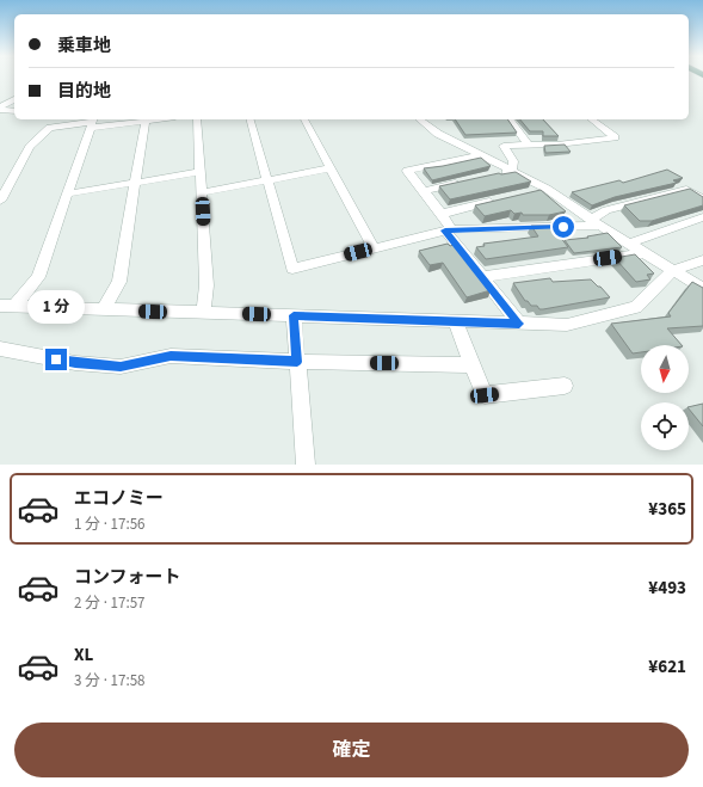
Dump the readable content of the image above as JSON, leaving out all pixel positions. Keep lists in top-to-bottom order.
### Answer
{
  "north": "bottom",
  "page": {
    "banner": ["乗車地", "目的地"],
    "bubble": "1 分",
    "list": [
      {
        "name": "エコノミー",
        "note": "1 分 · 17:56",
        "value": "¥365"
      },
      {
        "name": "コンフォート",
        "note": "2 分 · 17:57",
        "value": "¥493"
      },
      {
        "name": "XL",
        "note": "3 分 · 17:58",
        "value": "¥621"
      }
    ],
    "buttons": "確定"
  }
}
